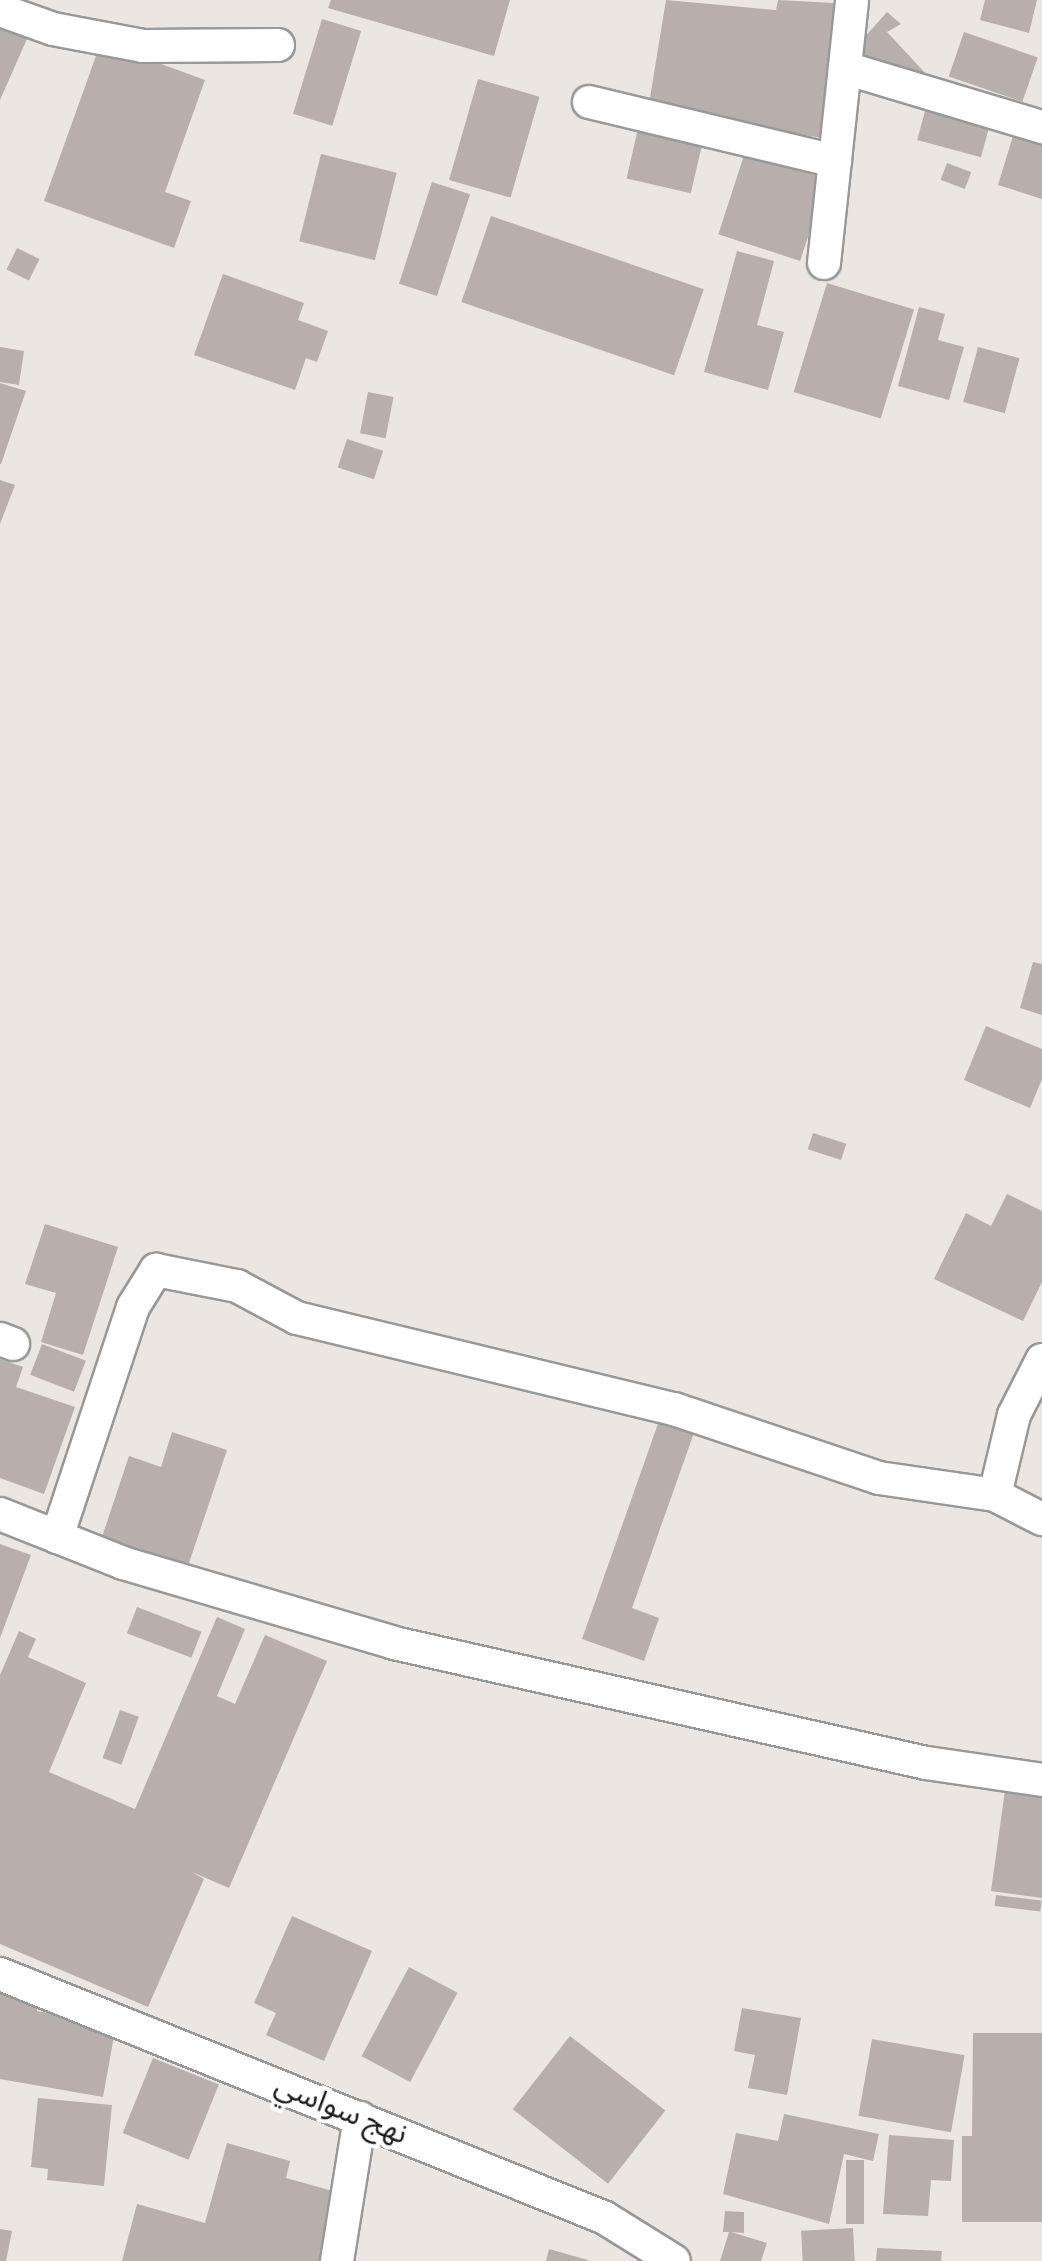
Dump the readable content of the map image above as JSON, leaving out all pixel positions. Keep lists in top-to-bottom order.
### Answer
{
  "streets": {
    "street": ["نهج سواسي"]
  }
}
